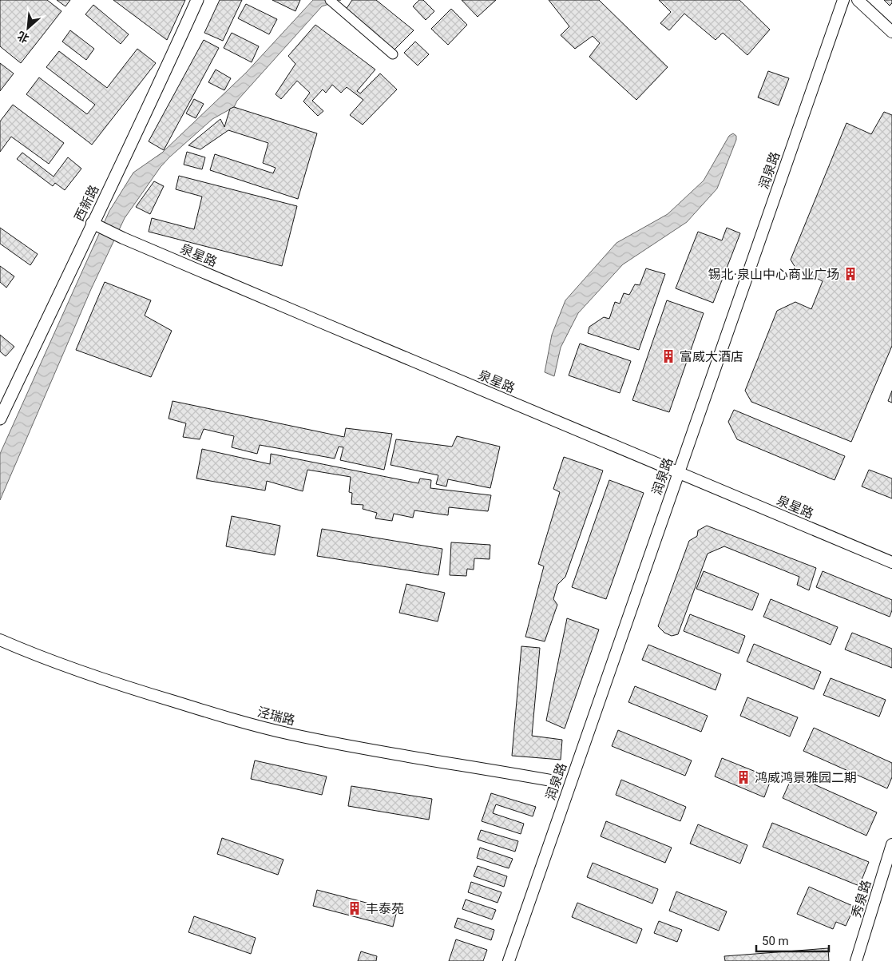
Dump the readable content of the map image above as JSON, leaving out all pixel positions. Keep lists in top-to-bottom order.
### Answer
{
  "streets": {
    "main road": ["西新路"],
    "street": [
      "润泉路",
      "泉星路",
      "泾瑞路",
      "秀泉路"
    ]
  },
  "crossings": [
    ["润泉路", "泉星路"],
    ["西新路", "泉星路"]
  ],
  "places": {
    "building": [
      "锡北·泉山中心商业广场",
      "富威大酒店",
      "鸿威鸿景雅园二期",
      "丰泰苑"
    ]
  },
  "scale_bar": "50 m",
  "north": "bottom left"
}
